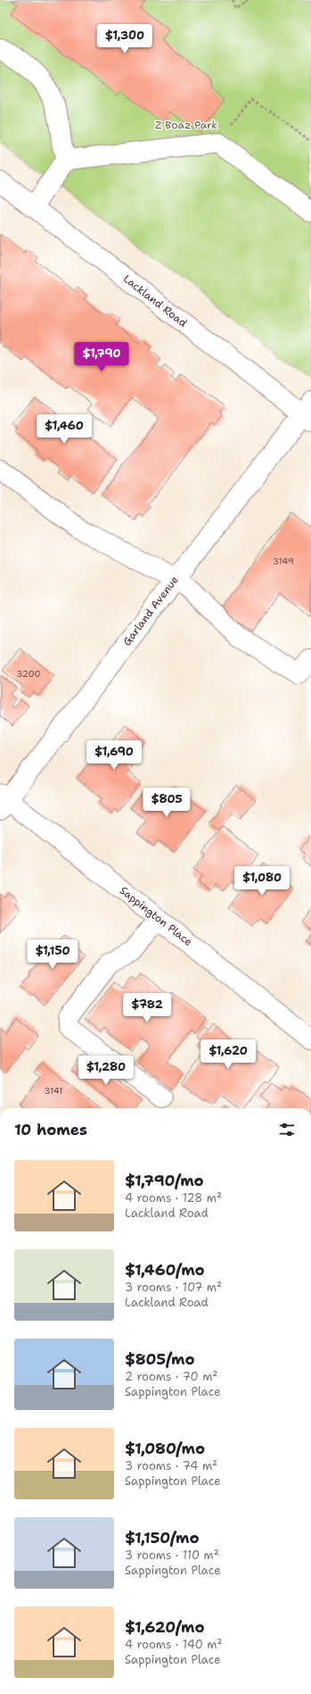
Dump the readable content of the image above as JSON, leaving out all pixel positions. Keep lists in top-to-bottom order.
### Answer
{
  "streets": {
    "street": ["Lackland Road", "Garland Avenue", "Sappington Place"]
  },
  "crossings": [
    ["Lackland Road", "Garland Avenue"],
    ["Garland Avenue", "Sappington Place"]
  ],
  "parks": ["Z Boaz Park"],
  "house_numbers": ["3149", "3200", "3141"],
  "page": {
    "price": [
      "$1,300",
      "$1,790",
      "$1,460",
      "$1,690",
      "$805",
      "$1,080",
      "$1,150",
      "$782",
      "$1,620",
      "$1,280"
    ],
    "heading": "10 homes",
    "list": [
      {
        "name": "$1,790/mo",
        "note": "4 rooms · 128 m² · Lackland Road"
      },
      {
        "name": "$1,460/mo",
        "note": "3 rooms · 107 m² · Lackland Road"
      },
      {
        "name": "$805/mo",
        "note": "2 rooms · 70 m² · Sappington Place"
      },
      {
        "name": "$1,080/mo",
        "note": "3 rooms · 74 m² · Sappington Place"
      },
      {
        "name": "$1,150/mo",
        "note": "3 rooms · 110 m² · Sappington Place"
      },
      {
        "name": "$1,620/mo",
        "note": "4 rooms · 140 m² · Sappington Place"
      }
    ]
  }
}
